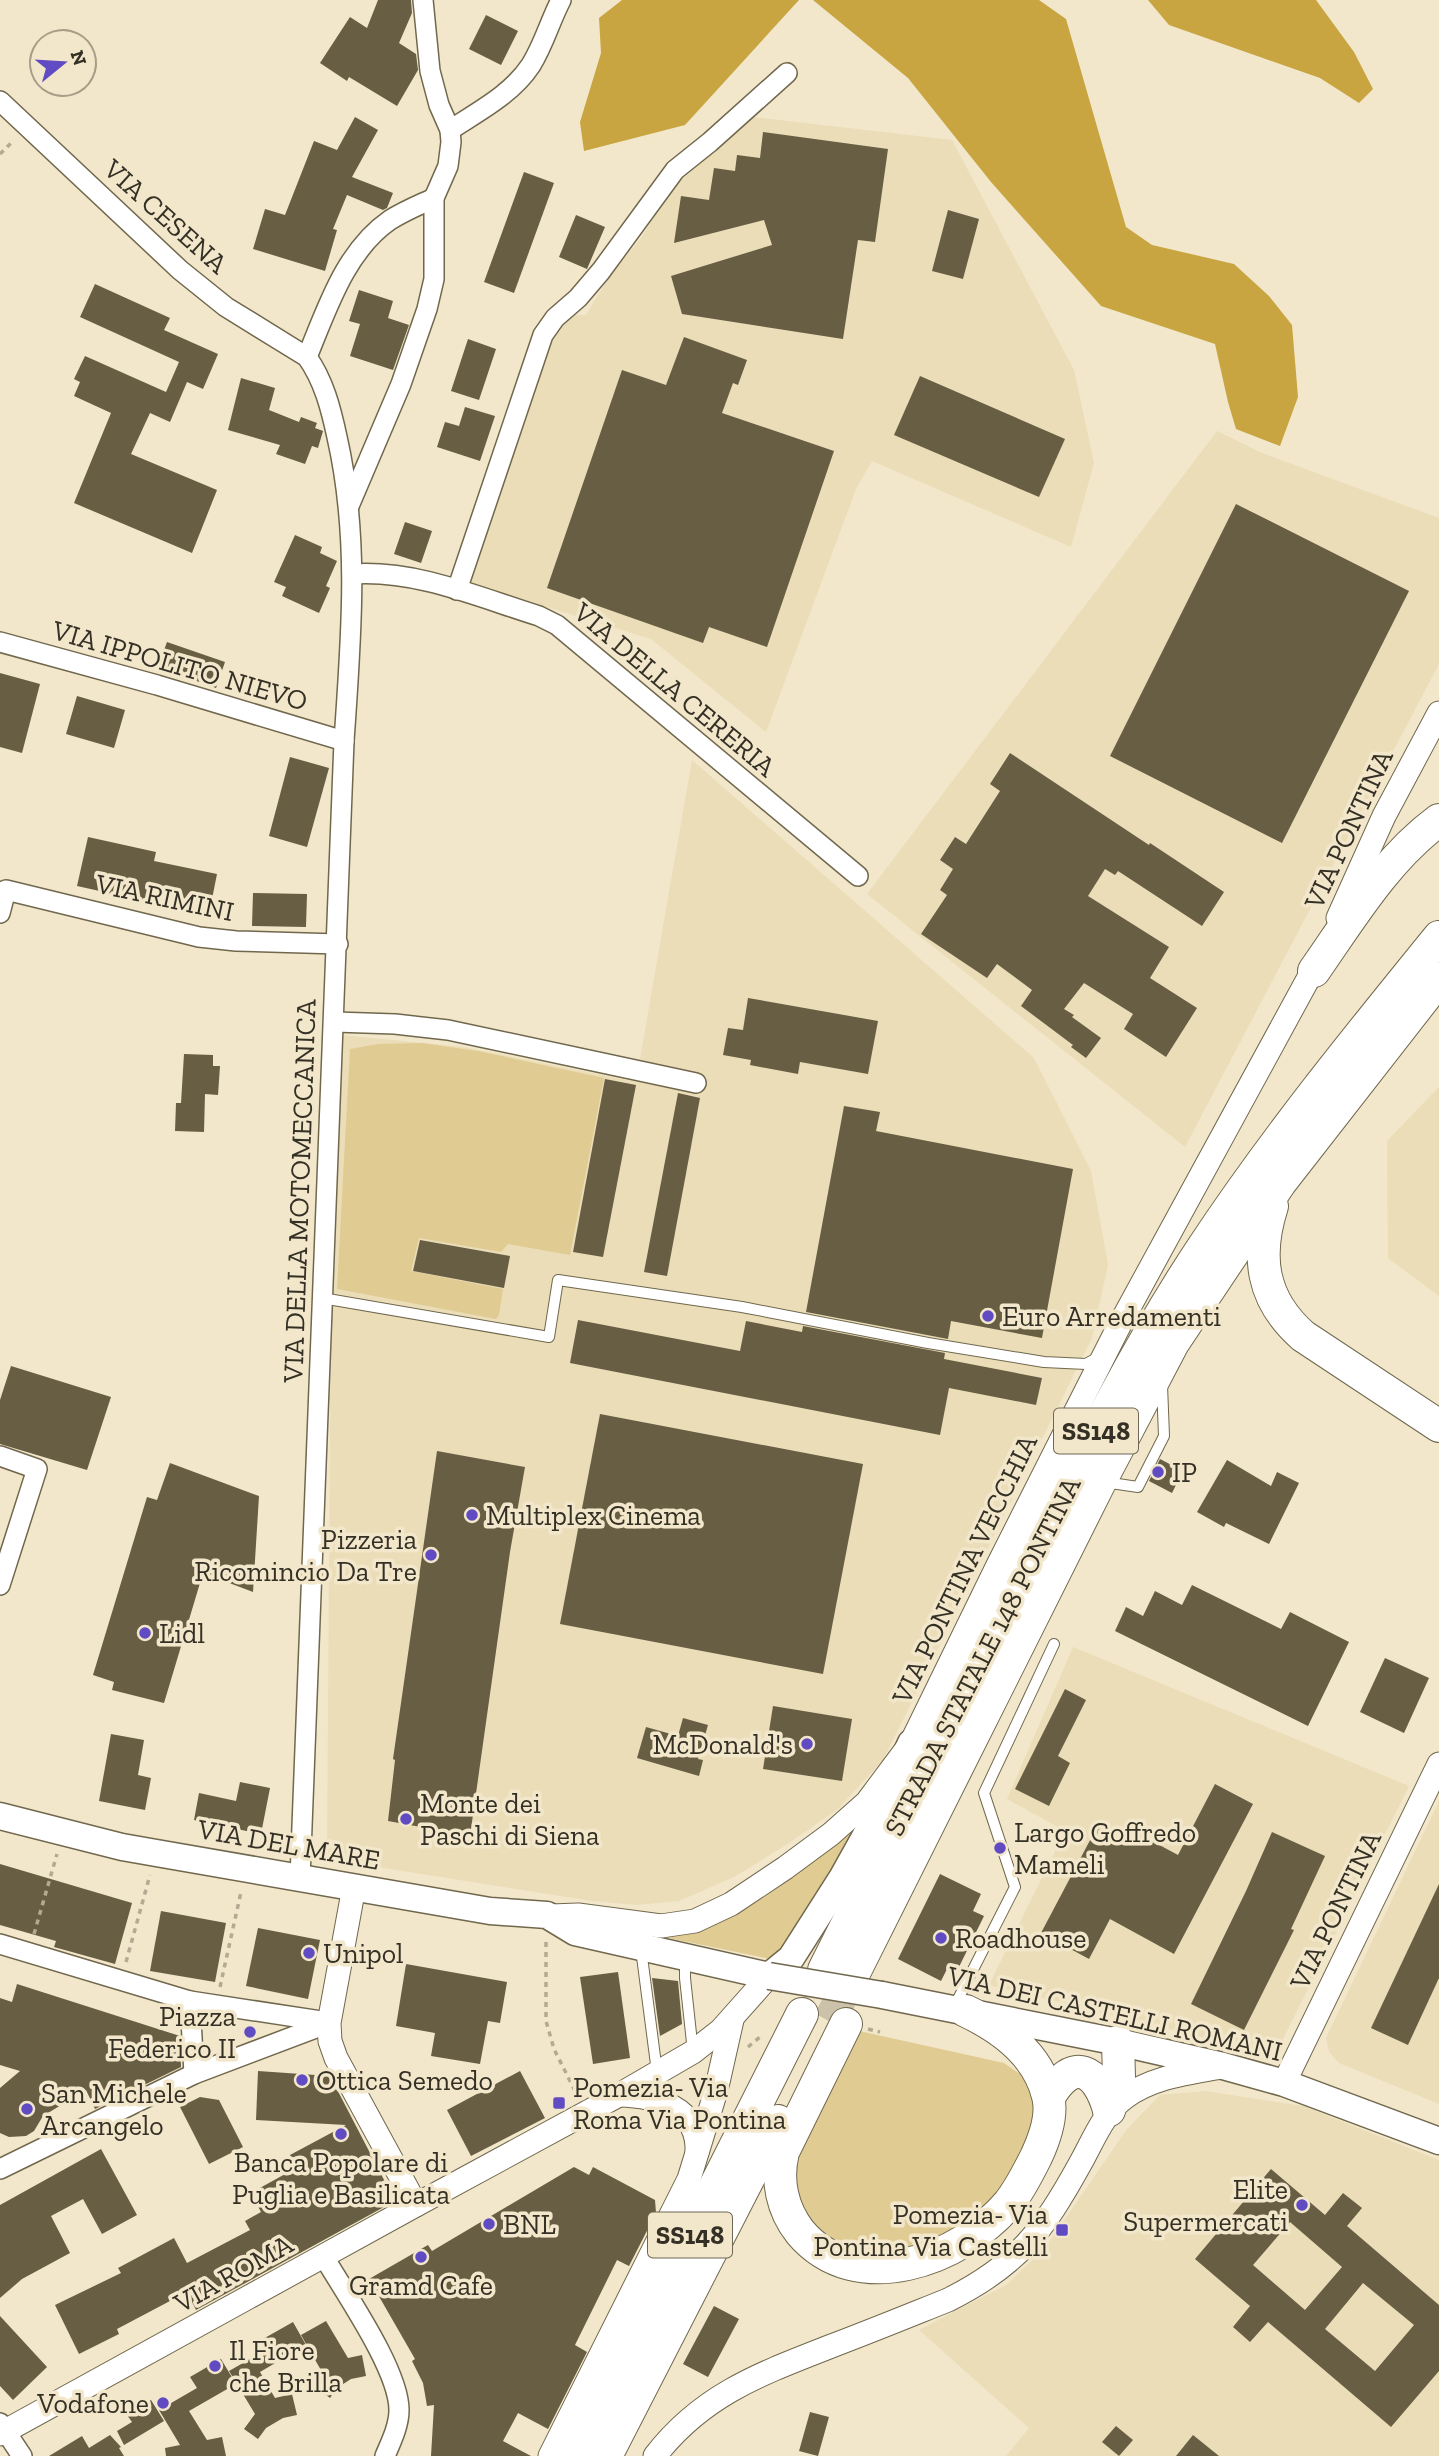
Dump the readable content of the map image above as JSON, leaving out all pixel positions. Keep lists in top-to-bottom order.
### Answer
{
  "streets": {
    "highway": ["SS148", "STRADA STATALE 148 PONTINA"],
    "main road": ["VIA DEL MARE", "VIA DEI CASTELLI ROMANI"],
    "street": [
      "VIA CESENA",
      "VIA IPPOLITO NIEVO",
      "VIA DELLA CERERIA",
      "VIA PONTINA",
      "VIA RIMINI",
      "VIA DELLA MOTOMECCANICA",
      "VIA PONTINA VECCHIA",
      "VIA ROMA"
    ]
  },
  "crossings": [
    ["VIA CESENA", "VIA DELLA MOTOMECCANICA"],
    ["VIA IPPOLITO NIEVO", "VIA DELLA MOTOMECCANICA"],
    ["VIA DELLA CERERIA", "VIA DELLA MOTOMECCANICA"],
    ["VIA PONTINA", "VIA PONTINA VECCHIA"],
    ["VIA PONTINA", "VIA DEI CASTELLI ROMANI"],
    ["VIA RIMINI", "VIA DELLA MOTOMECCANICA"],
    ["VIA DELLA MOTOMECCANICA", "VIA DEL MARE"],
    ["VIA PONTINA VECCHIA", "VIA DEL MARE"],
    ["STRADA STATALE 148 PONTINA", "VIA DEI CASTELLI ROMANI"],
    ["VIA DEL MARE", "VIA DEI CASTELLI ROMANI"],
    ["VIA DEL MARE", "VIA ROMA"],
    ["VIA DEI CASTELLI ROMANI", "VIA ROMA"]
  ],
  "places": {
    "other": [
      "Euro Arredamenti",
      "IP",
      "Multiplex Cinema",
      "Pizzeria Ricomincio Da Tre",
      "Lidl",
      "McDonald's",
      "Monte dei Paschi di Siena",
      "Largo Goffredo Mameli",
      "Roadhouse",
      "Unipol",
      "Piazza Federico II",
      "Ottica Semedo",
      "San Michele Arcangelo",
      "Banca Popolare di Puglia e Basilicata",
      "Elite Supermercati",
      "BNL",
      "Gramd Cafe",
      "Il Fiore che Brilla",
      "Vodafone"
    ],
    "transit": ["Pomezia- Via Roma Via Pontina", "Pomezia- Via Pontina Via Castelli"]
  },
  "north": "right"
}
